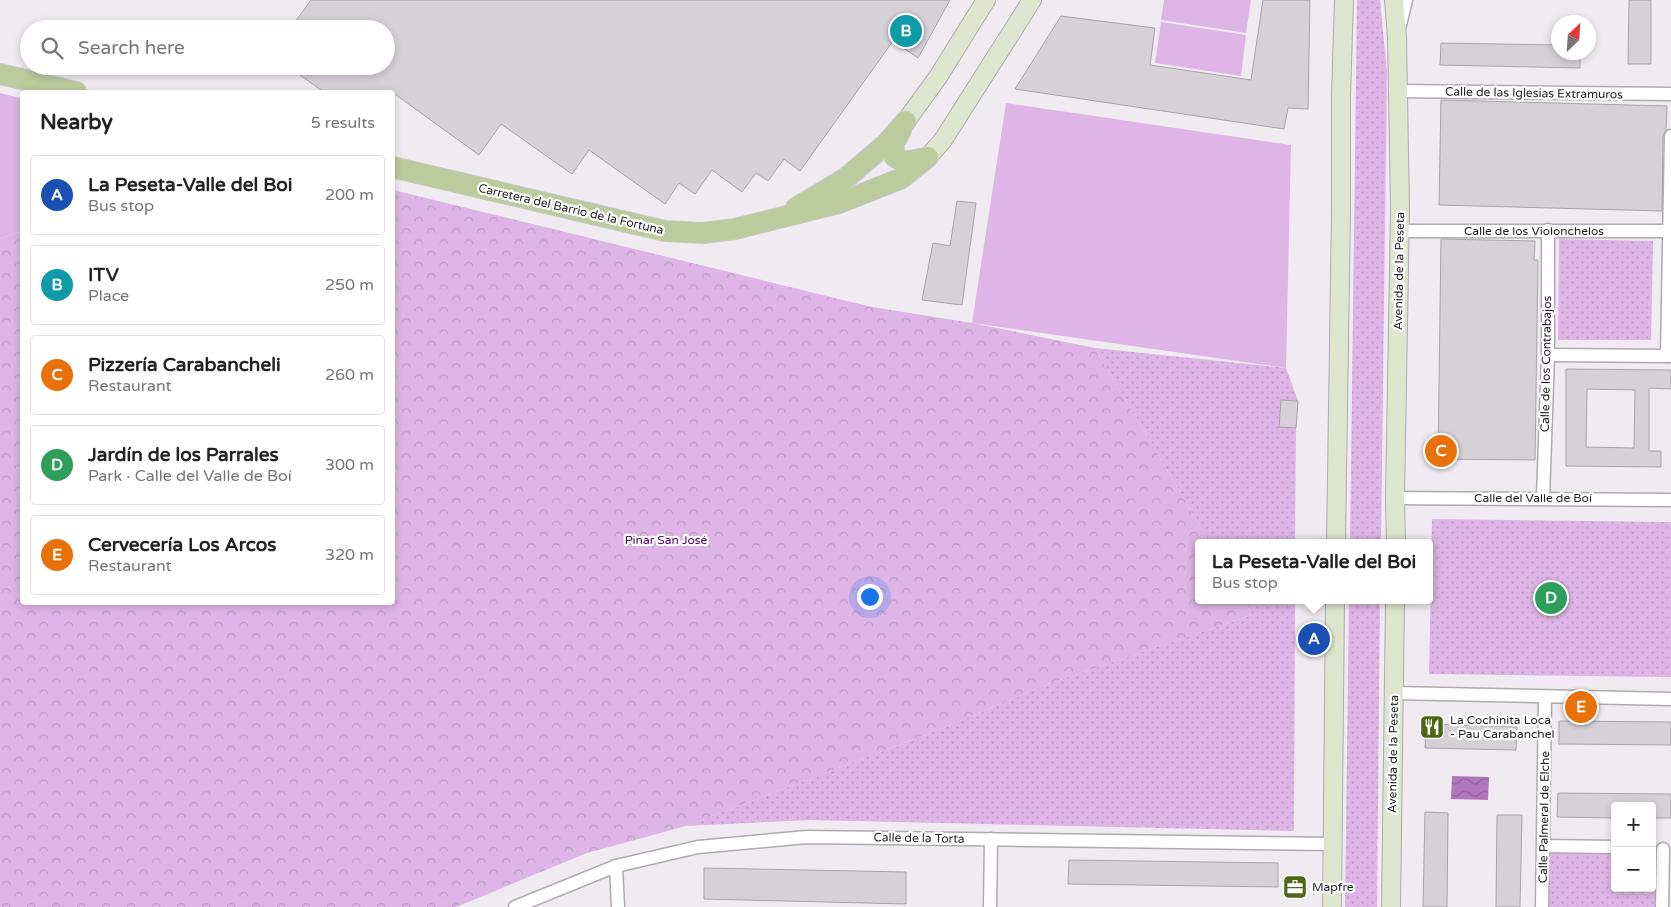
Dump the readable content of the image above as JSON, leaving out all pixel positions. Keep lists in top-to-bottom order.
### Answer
{
  "streets": {
    "main road": ["Carretera del Barrio de la Fortuna"],
    "street": [
      "Calle de las Iglesias Extramuros",
      "Calle de los Violonchelos",
      "Avenida de la Peseta",
      "Calle de los Contrabajos",
      "Calle del Valle de Boí",
      "Calle Palmeral de Elche",
      "Calle de la Torta"
    ]
  },
  "crossings": [
    ["Calle de las Iglesias Extramuros", "Avenida de la Peseta"],
    ["Calle de los Violonchelos", "Avenida de la Peseta"],
    ["Calle de los Violonchelos", "Calle de los Contrabajos"],
    ["Avenida de la Peseta", "Calle del Valle de Boí"],
    ["Calle de los Contrabajos", "Calle del Valle de Boí"]
  ],
  "parks": ["Pinar San José"],
  "places": {
    "restaurant": ["La Cochinita Loca - Pau Carabanchel"],
    "office": ["Mapfre"]
  },
  "north": "top right",
  "page": {
    "pins": [
      "B",
      "C",
      "D",
      "A",
      "E"
    ],
    "search": "Search here",
    "heading": ["Nearby", "5 results"],
    "list": [
      {
        "mark": "A",
        "name": "La Peseta-Valle del Boi",
        "note": "Bus stop",
        "value": "200 m"
      },
      {
        "mark": "B",
        "name": "ITV",
        "note": "Place",
        "value": "250 m"
      },
      {
        "mark": "C",
        "name": "Pizzería Carabancheli",
        "note": "Restaurant",
        "value": "260 m"
      },
      {
        "mark": "D",
        "name": "Jardín de los Parrales",
        "note": "Park · Calle del Valle de Boí",
        "value": "300 m"
      },
      {
        "mark": "E",
        "name": "Cervecería Los Arcos",
        "note": "Restaurant",
        "value": "320 m"
      }
    ],
    "popup": ["La Peseta-Valle del Boi", "Bus stop"],
    "map_buttons": ["+", "−"]
  }
}
